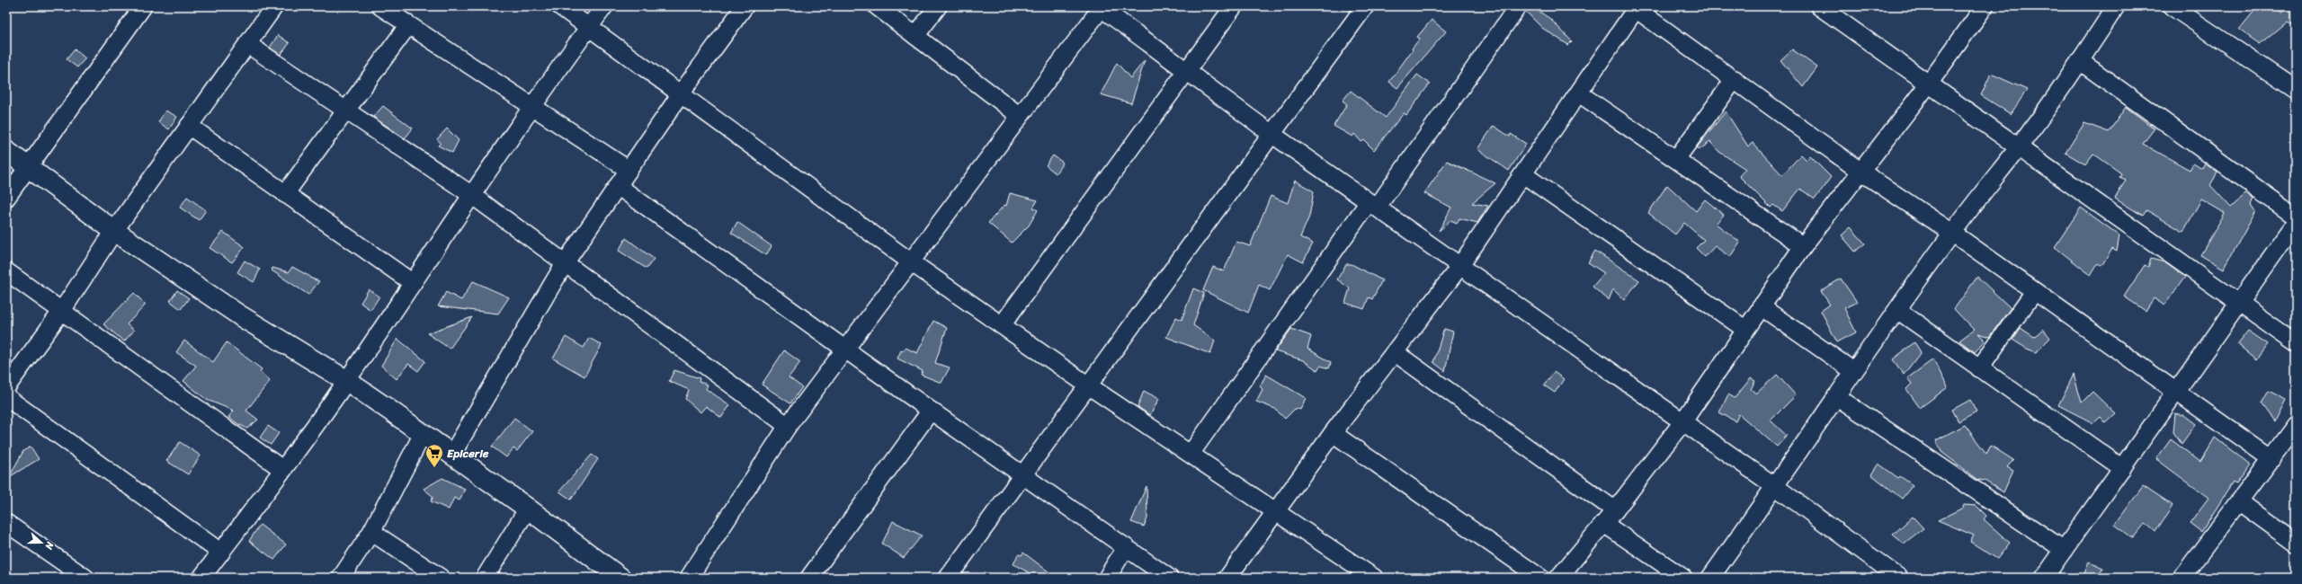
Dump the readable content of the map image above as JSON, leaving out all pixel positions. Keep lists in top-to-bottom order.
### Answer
{
  "places": {
    "supermarket": ["Epicerie"]
  },
  "north": "right"
}
